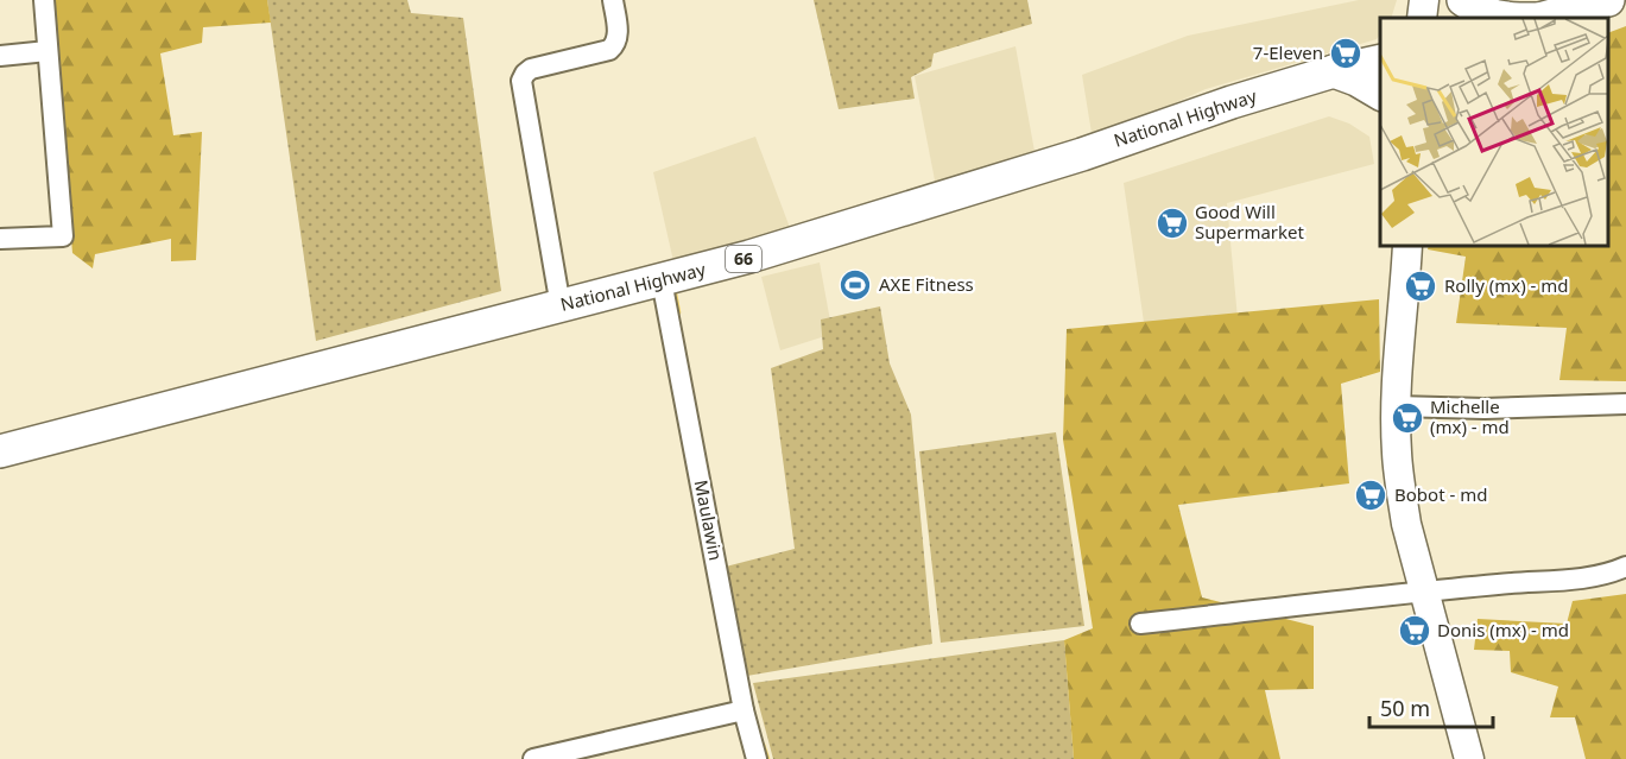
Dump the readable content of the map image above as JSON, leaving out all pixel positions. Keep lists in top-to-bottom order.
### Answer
{
  "streets": {
    "main road": ["National Highway", "66"],
    "street": ["Maulawin"]
  },
  "crossings": [
    ["National Highway", "Maulawin"]
  ],
  "places": {
    "supermarket": [
      "7-Eleven",
      "Good Will Supermarket",
      "Rolly (mx) - md",
      "Michelle (mx) - md",
      "Bobot - md",
      "Donis (mx) - md"
    ],
    "sports": ["AXE Fitness"]
  },
  "scale_bar": "50 m"
}
